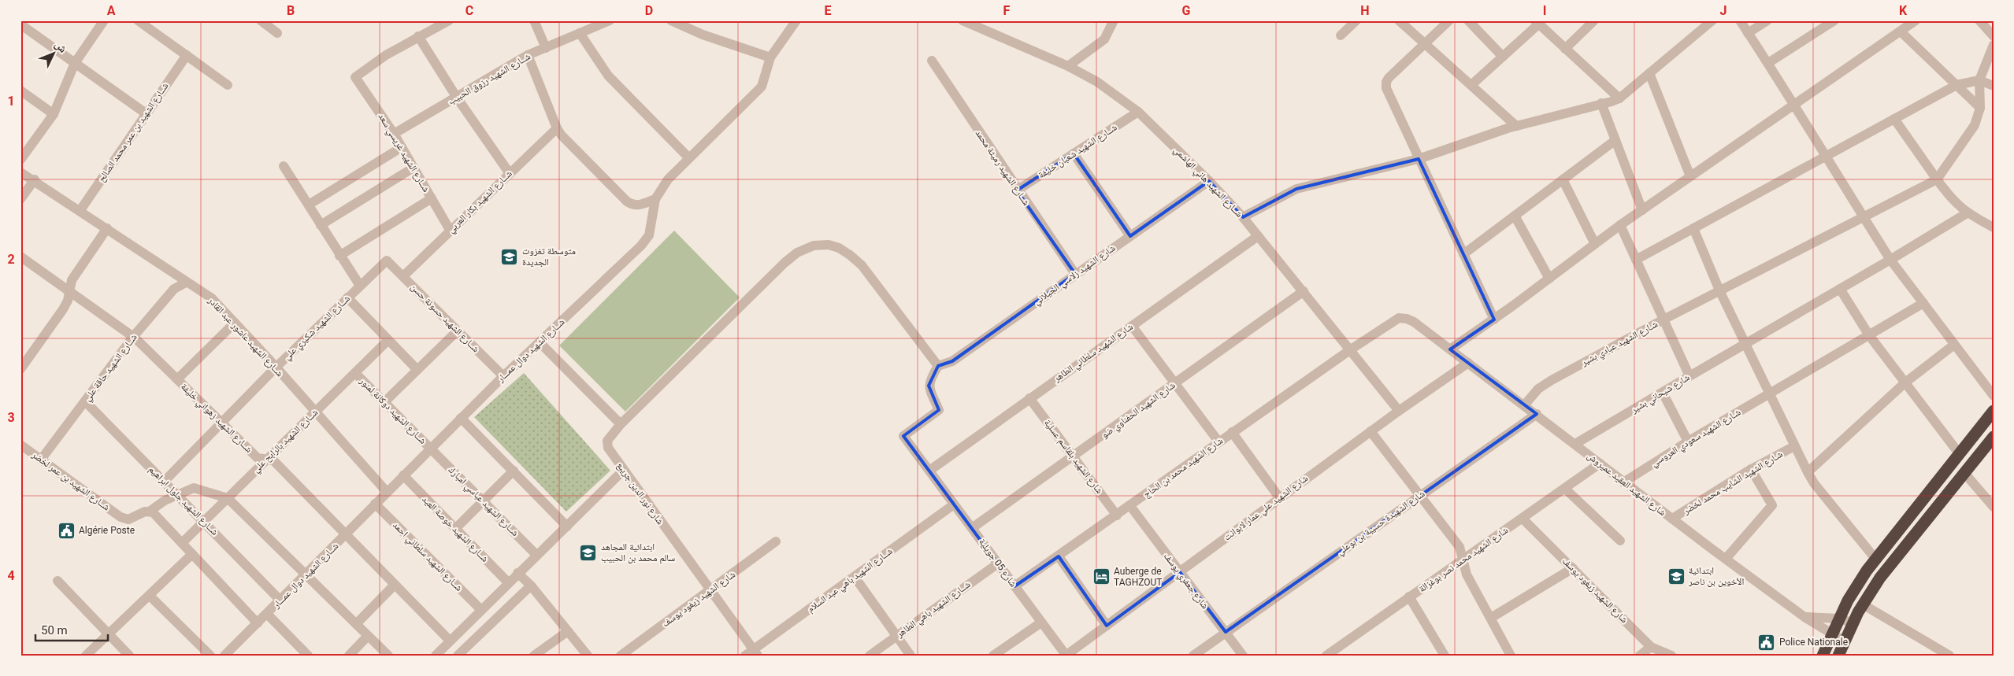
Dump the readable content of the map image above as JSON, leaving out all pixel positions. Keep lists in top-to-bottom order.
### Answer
{
  "streets": {
    "street": [
      "شــارع الشهيد رزوق الحبيب",
      "شــارع الشهيد بن عمر محمد الصالح",
      "شــارع الشهيد شعبان خليفة",
      "شــارع الشهيد غريسي سعد",
      "شــارع الشهيد رميثة محمد",
      "شــارع الشهيد هاني الهاشمي",
      "شــارع الشهيد بكار العربي",
      "شارع الشهيد زلاسي الجيلاني",
      "شــارع الشهيد حسونة حسن",
      "شــارع الشهيد شكيري علي",
      "شــارع الشهيد عاشور عبد القادر",
      "شـارع الشهيد عبادي بشير",
      "شــارع الشهيد دوال عمـــار",
      "شارع الشهيد سلطاني الطاهر",
      "شــارع الشهيد حاقة علي",
      "شارع شيحاني بشير",
      "شارع الشهيد الحفناوي ضو",
      "شــارع الشهيد دوكانة لمنور",
      "شــارع الشهيد زهواني خليفة",
      "شـارع الشهيد سعودي العروسي",
      "شــارع الشهيد بالرابح علي",
      "شارع الشهيد بلقاسم عسلية",
      "شارع الشهيد محمد بن الحاج",
      "شــارع الشهيد بن عمر لخضر",
      "شـارع الشهيد الشايب محمد لخضر",
      "شارع الشهيد العقيد عميروش",
      "شارع نور الدين جريبع",
      "شــارع الشهيد جلول ابراهيم",
      "شــارع الشهيد عباسي امبارك",
      "شارع الشهيد علي عمار لابوانت",
      "شارع الشهيدة حسيبة بن بوعلي",
      "شــارع الشهيد خوصة العيد",
      "شــارع الشهيد سلطاني احمد",
      "شارع الشهيد محمد نصر بوغزالة",
      "شارع 05 جويلية",
      "شــارع الشهيد باهي عبد السلام",
      "شارع جعفري يوسف",
      "شارع الشهيد زيغود يوسف",
      "شــارع الشهيد باهي الطاهر"
    ]
  },
  "crossings": [
    ["شــارع الشهيد رزوق الحبيب", "شــارع الشهيد غريسي سعد"],
    ["شــارع الشهيد بن عمر محمد الصالح", "شــارع الشهيد عاشور عبد القادر"],
    ["شــارع الشهيد شعبان خليفة", "شــارع الشهيد رميثة محمد"],
    ["شــارع الشهيد شعبان خليفة", "شــارع الشهيد هاني الهاشمي"],
    ["شــارع الشهيد غريسي سعد", "شــارع الشهيد بكار العربي"],
    ["شــارع الشهيد رميثة محمد", "شارع الشهيد زلاسي الجيلاني"],
    ["شــارع الشهيد هاني الهاشمي", "شارع الشهيد زلاسي الجيلاني"],
    ["شــارع الشهيد هاني الهاشمي", "شارع الشهيد سلطاني الطاهر"],
    ["شــارع الشهيد هاني الهاشمي", "شارع الشهيد الحفناوي ضو"],
    ["شــارع الشهيد هاني الهاشمي", "شارع الشهيد محمد بن الحاج"],
    ["شــارع الشهيد هاني الهاشمي", "شارع الشهيد علي عمار لابوانت"],
    ["شــارع الشهيد بكار العربي", "شــارع الشهيد حسونة حسن"],
    ["شارع الشهيد زلاسي الجيلاني", "شارع 05 جويلية"],
    ["شــارع الشهيد حسونة حسن", "شــارع الشهيد شكيري علي"],
    ["شــارع الشهيد حسونة حسن", "شــارع الشهيد دوال عمـــار"],
    ["شــارع الشهيد شكيري علي", "شــارع الشهيد عاشور عبد القادر"],
    ["شــارع الشهيد شكيري علي", "شــارع الشهيد زهواني خليفة"],
    ["شــارع الشهيد شكيري علي", "شــارع الشهيد جلول ابراهيم"],
    ["شــارع الشهيد عاشور عبد القادر", "شــارع الشهيد دوال عمـــار"],
    ["شــارع الشهيد عاشور عبد القادر", "شــارع الشهيد حاقة علي"],
    ["شــارع الشهيد عاشور عبد القادر", "شــارع الشهيد بالرابح علي"],
    ["شـارع الشهيد عبادي بشير", "شارع الشهيد العقيد عميروش"],
    ["شــارع الشهيد دوال عمـــار", "شــارع الشهيد دوكانة لمنور"],
    ["شــارع الشهيد دوال عمـــار", "شــارع الشهيد زهواني خليفة"],
    ["شــارع الشهيد دوال عمـــار", "شــارع الشهيد جلول ابراهيم"],
    ["شــارع الشهيد دوال عمـــار", "شــارع الشهيد عباسي امبارك"],
    ["شــارع الشهيد دوال عمـــار", "شــارع الشهيد خوصة العيد"],
    ["شــارع الشهيد دوال عمـــار", "شــارع الشهيد سلطاني احمد"],
    ["شارع الشهيد سلطاني الطاهر", "شارع الشهيد بلقاسم عسلية"],
    ["شارع الشهيد سلطاني الطاهر", "شارع 05 جويلية"],
    ["شــارع الشهيد حاقة علي", "شــارع الشهيد زهواني خليفة"],
    ["شــارع الشهيد حاقة علي", "شــارع الشهيد بن عمر لخضر"],
    ["شــارع الشهيد حاقة علي", "شــارع الشهيد جلول ابراهيم"],
    ["شارع شيحاني بشير", "شارع الشهيد العقيد عميروش"],
    ["شارع الشهيد الحفناوي ضو", "شارع الشهيد بلقاسم عسلية"],
    ["شارع الشهيد الحفناوي ضو", "شارع 05 جويلية"],
    ["شــارع الشهيد دوكانة لمنور", "شــارع الشهيد بالرابح علي"],
    ["شــارع الشهيد دوكانة لمنور", "شــارع الشهيد عباسي امبارك"],
    ["شــارع الشهيد زهواني خليفة", "شــارع الشهيد بالرابح علي"],
    ["شـارع الشهيد سعودي العروسي", "شارع الشهيد العقيد عميروش"],
    ["شــارع الشهيد بالرابح علي", "شــارع الشهيد جلول ابراهيم"],
    ["شارع الشهيد بلقاسم عسلية", "شارع الشهيد محمد بن الحاج"],
    ["شارع الشهيد محمد بن الحاج", "شارع الشهيد العقيد عميروش"],
    ["شارع الشهيد محمد بن الحاج", "شارع 05 جويلية"],
    ["شارع الشهيد محمد بن الحاج", "شارع جعفري يوسف"],
    ["شـارع الشهيد الشايب محمد لخضر", "شارع الشهيد العقيد عميروش"],
    ["شارع الشهيد العقيد عميروش", "شارع الشهيد علي عمار لابوانت"],
    ["شارع الشهيد العقيد عميروش", "شارع الشهيدة حسيبة بن بوعلي"],
    ["شارع الشهيد العقيد عميروش", "شارع الشهيد محمد نصر بوغزالة"],
    ["شارع نور الدين جريبع", "شــارع الشهيد باهي عبد السلام"],
    ["شارع نور الدين جريبع", "شارع الشهيد زيغود يوسف"],
    ["شارع الشهيد علي عمار لابوانت", "شارع 05 جويلية"],
    ["شارع الشهيد علي عمار لابوانت", "شارع جعفري يوسف"],
    ["شارع الشهيدة حسيبة بن بوعلي", "شارع جعفري يوسف"],
    ["شارع الشهيد محمد نصر بوغزالة", "شارع الشهيد زيغود يوسف"],
    ["شارع 05 جويلية", "شــارع الشهيد باهي عبد السلام"],
    ["شارع 05 جويلية", "شــارع الشهيد باهي الطاهر"]
  ],
  "places": {
    "school or university": ["متوسطة تغزوت الجديدة", "ابتدائية المجاهد سالم محمد بن الحبيب", "ابتدائية الأخوين بن ناصر"],
    "public building": ["Algérie Poste", "Police Nationale"],
    "hotel": ["Auberge de TAGHZOUT"]
  },
  "scale_bar": "50 m",
  "north": "top right",
  "grid": {
    "columns": [
      "A",
      "B",
      "C",
      "D",
      "E",
      "F",
      "G",
      "H",
      "I",
      "J",
      "K"
    ],
    "rows": [
      "1",
      "2",
      "3",
      "4"
    ]
  }
}
